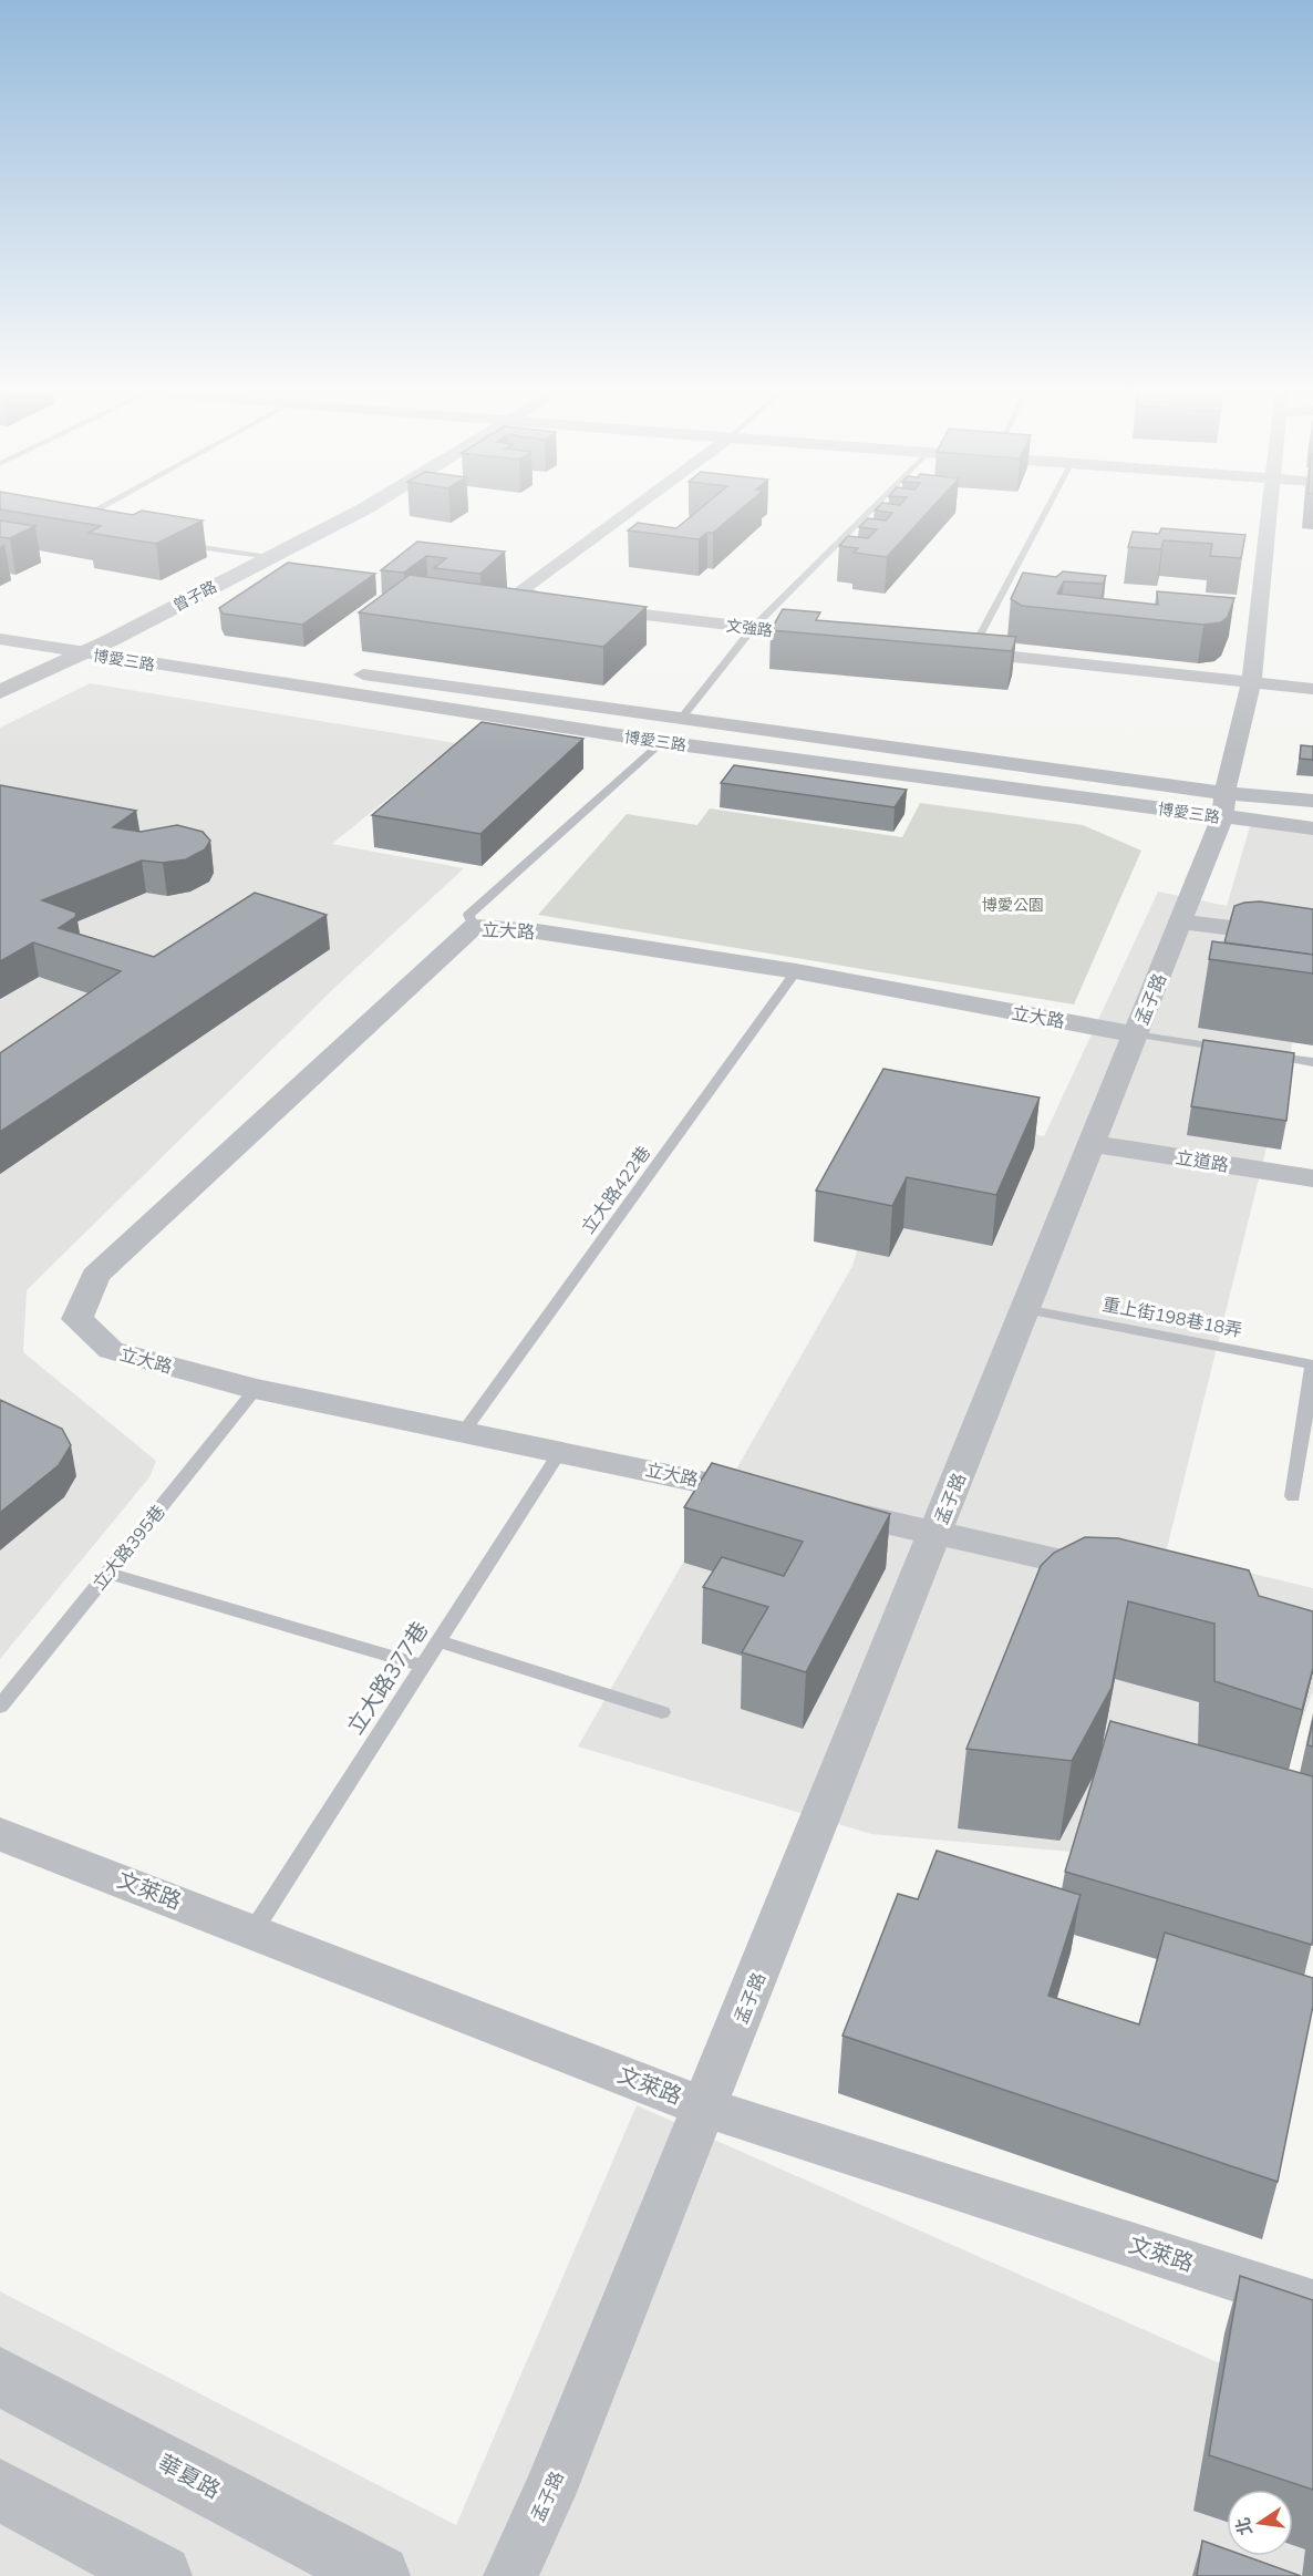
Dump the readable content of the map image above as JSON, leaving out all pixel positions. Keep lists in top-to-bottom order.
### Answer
{
  "streets": {
    "street": [
      "曾子路",
      "文強路",
      "博愛三路",
      "立大路",
      "孟子路",
      "立道路",
      "文萊路",
      "華夏路"
    ],
    "lane": [
      "立大路422巷",
      "重上街198巷18弄",
      "立大路395巷",
      "立大路377巷"
    ]
  },
  "crossings": [
    ["曾子路", "博愛三路"],
    ["博愛三路", "孟子路"],
    ["立大路", "孟子路"],
    ["立大路", "立大路422巷"],
    ["立大路", "立大路395巷"],
    ["立大路", "立大路377巷"],
    ["孟子路", "立道路"],
    ["孟子路", "重上街198巷18弄"],
    ["孟子路", "文萊路"],
    ["立大路377巷", "文萊路"]
  ],
  "parks": ["博愛公園"],
  "north": "left"
}
